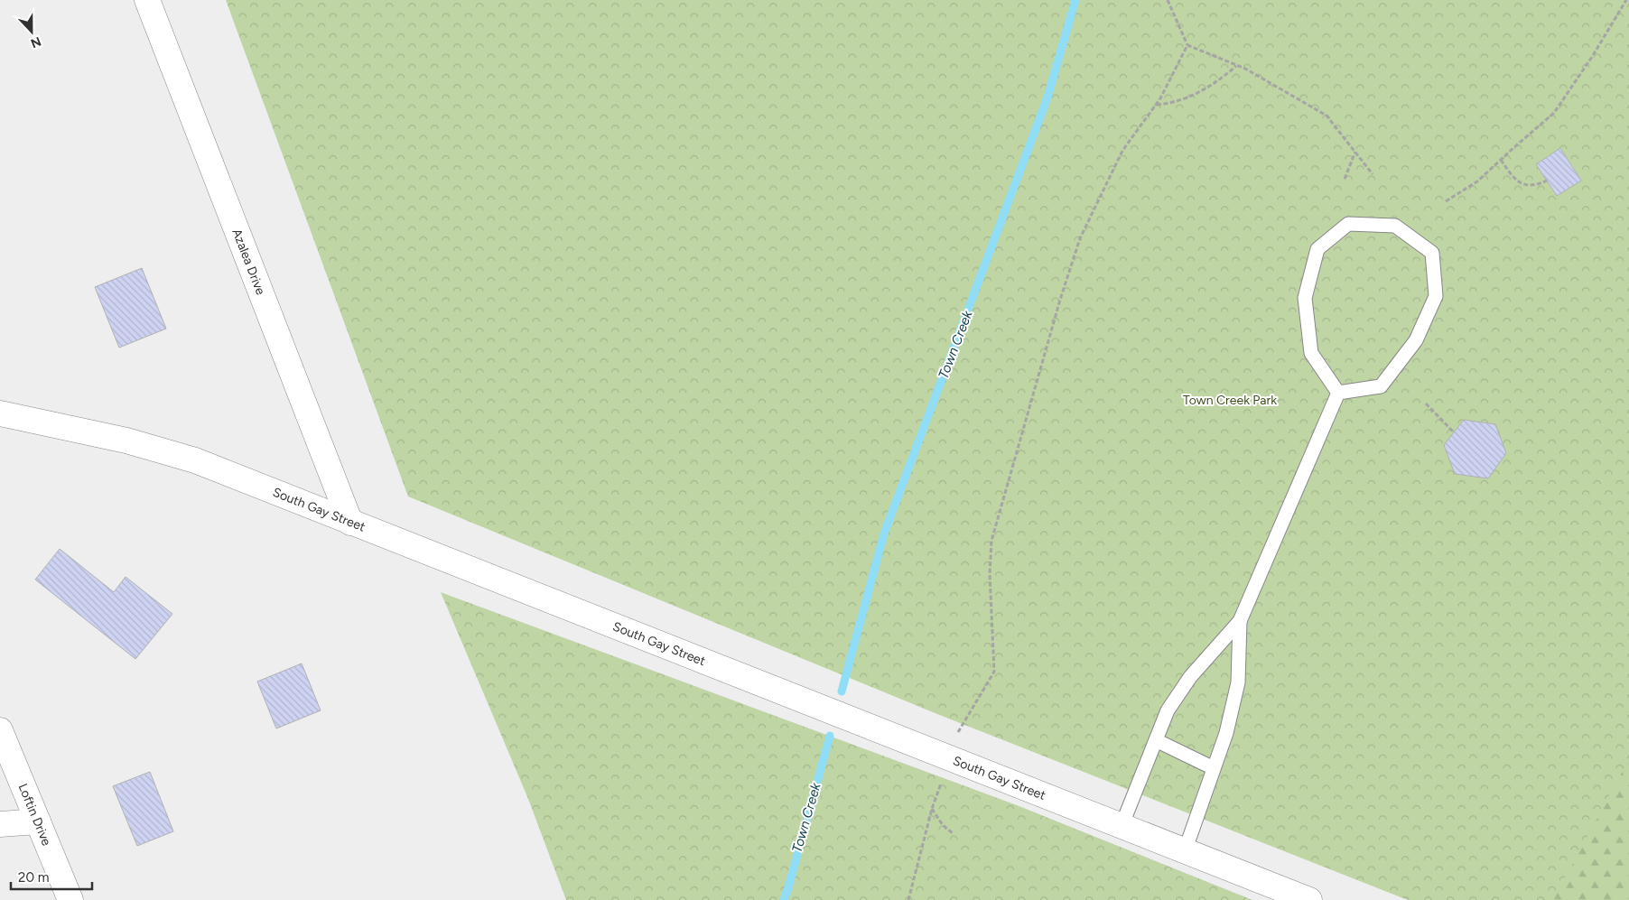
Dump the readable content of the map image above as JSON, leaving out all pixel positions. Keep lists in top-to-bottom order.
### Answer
{
  "streets": {
    "street": ["Azalea Drive", "South Gay Street", "Loftin Drive"]
  },
  "crossings": [
    ["Azalea Drive", "South Gay Street"]
  ],
  "water": ["Town Creek"],
  "parks": ["Town Creek Park"],
  "scale_bar": "20 m",
  "north": "bottom"
}
